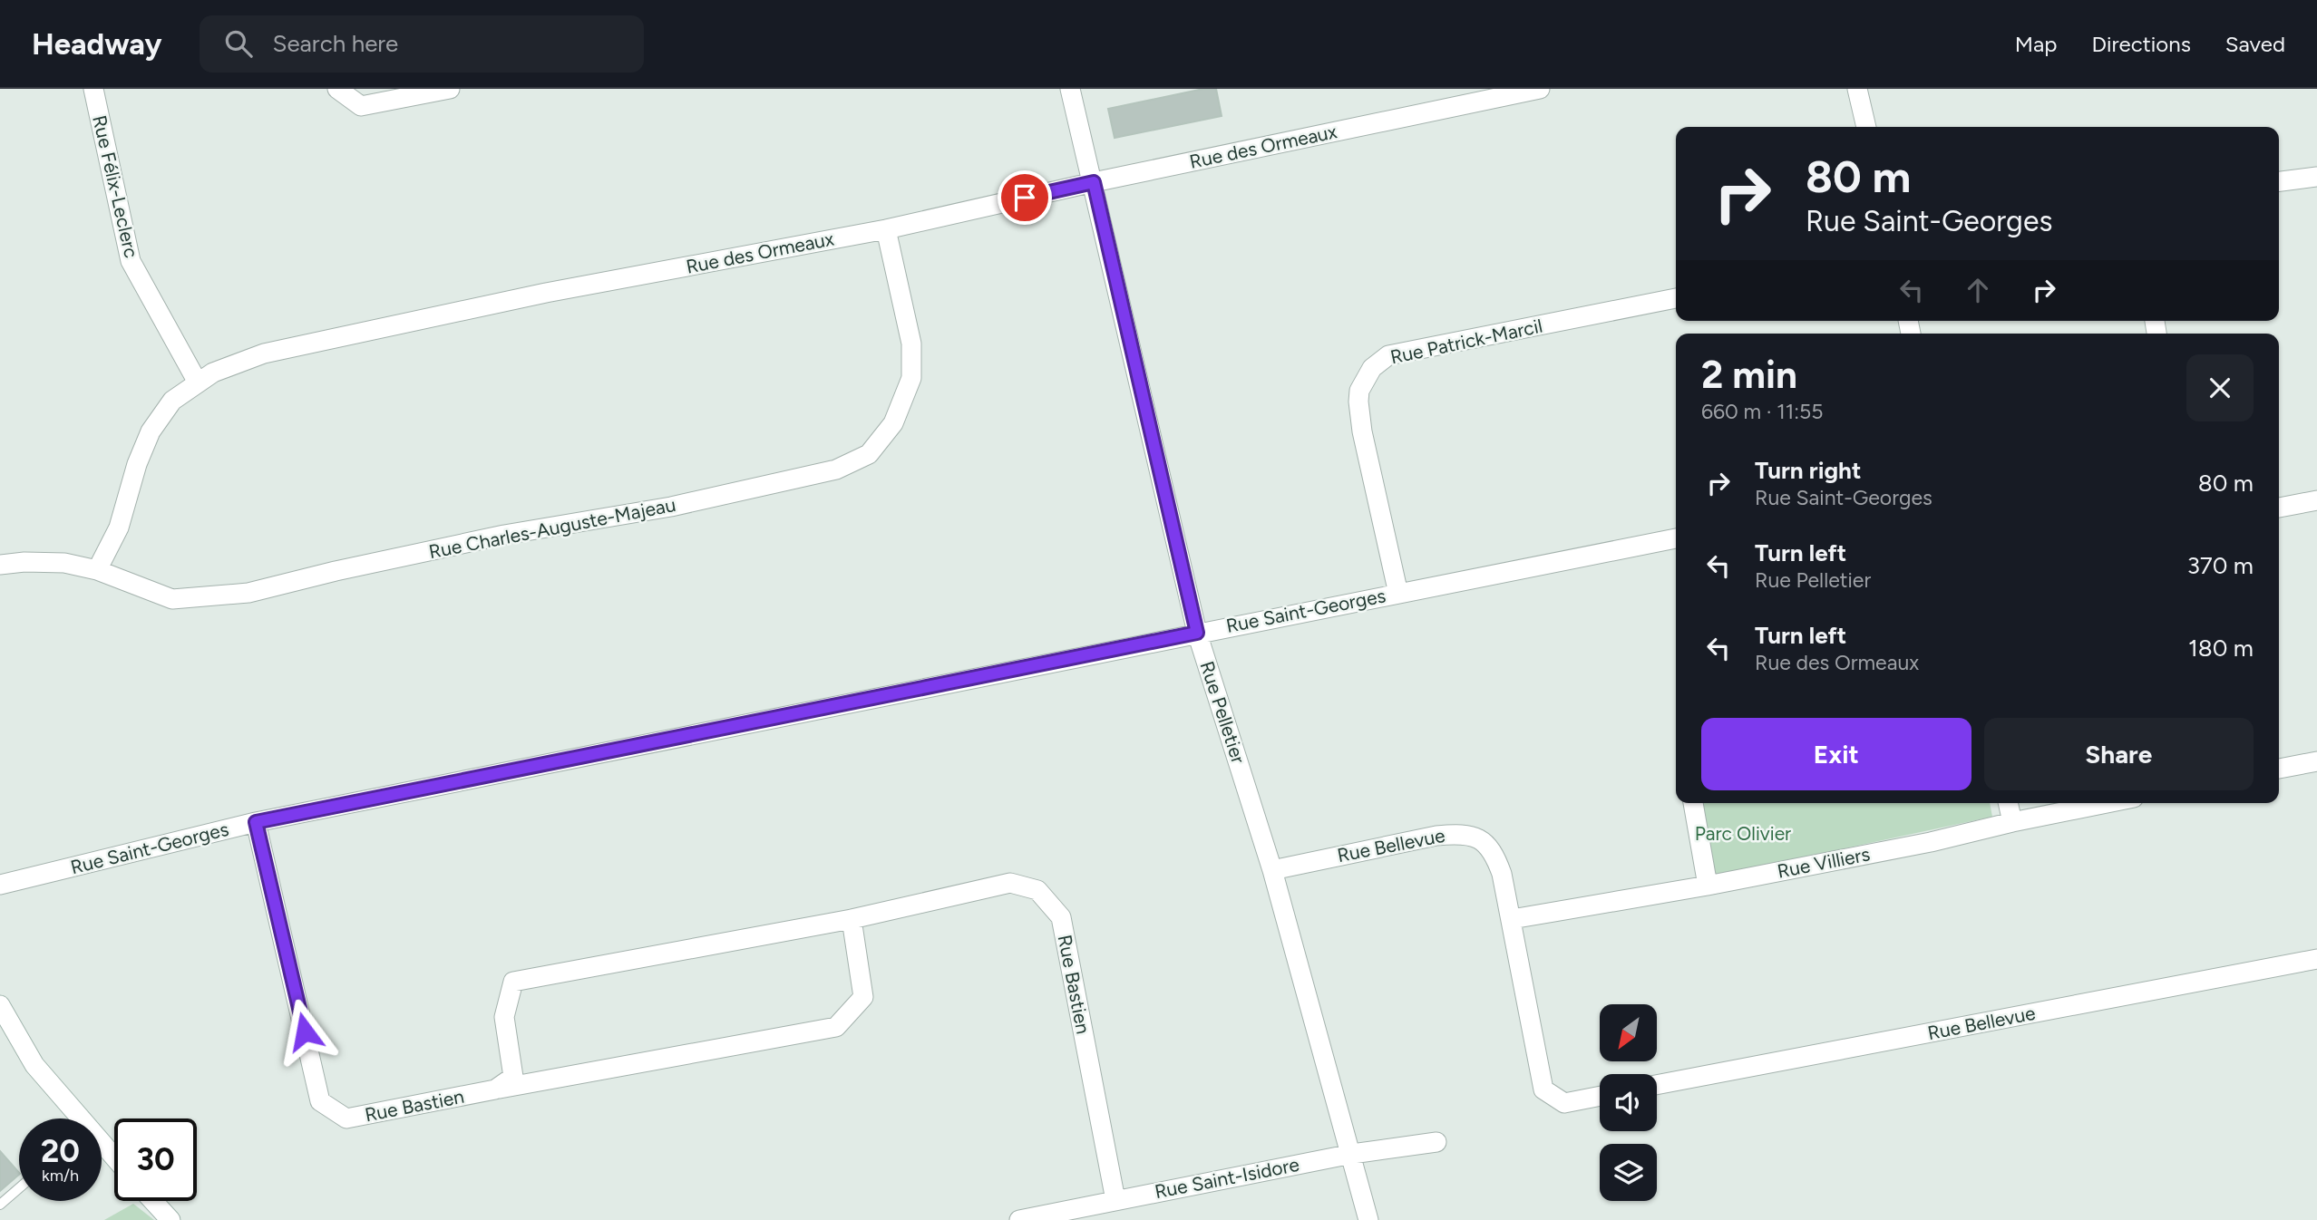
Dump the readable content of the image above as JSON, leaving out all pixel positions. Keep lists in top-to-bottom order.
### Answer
{
  "streets": {
    "street": [
      "Rue des Ormeaux",
      "Rue Félix-Leclerc",
      "Rue Patrick-Marcil",
      "Rue Charles-Auguste-Majeau",
      "Rue Saint-Georges",
      "Rue Pelletier",
      "Rue Bellevue",
      "Rue Villiers",
      "Rue Bastien",
      "Rue Saint-Isidore"
    ]
  },
  "crossings": [
    ["Rue des Ormeaux", "Rue Félix-Leclerc"],
    ["Rue des Ormeaux", "Rue Charles-Auguste-Majeau"],
    ["Rue des Ormeaux", "Rue Pelletier"],
    ["Rue Patrick-Marcil", "Rue Saint-Georges"],
    ["Rue Saint-Georges", "Rue Pelletier"],
    ["Rue Saint-Georges", "Rue Bastien"],
    ["Rue Pelletier", "Rue Bellevue"],
    ["Rue Pelletier", "Rue Saint-Isidore"],
    ["Rue Bellevue", "Rue Villiers"],
    ["Rue Bastien", "Rue Saint-Isidore"]
  ],
  "parks": ["Parc Olivier"],
  "north": "bottom left",
  "page": {
    "header": "Headway",
    "search": "Search here",
    "nav": ["Map", "Directions", "Saved"],
    "turn": ["80 m", "Rue Saint-Georges"],
    "heading": ["2 min", "660 m · 11:55"],
    "list": [
      {
        "name": "Turn right",
        "note": "Rue Saint-Georges",
        "value": "80 m"
      },
      {
        "name": "Turn left",
        "note": "Rue Pelletier",
        "value": "370 m"
      },
      {
        "name": "Turn left",
        "note": "Rue des Ormeaux",
        "value": "180 m"
      }
    ],
    "buttons": ["Exit", "Share"],
    "speed": "20 km/h",
    "limit": "30"
  }
}
